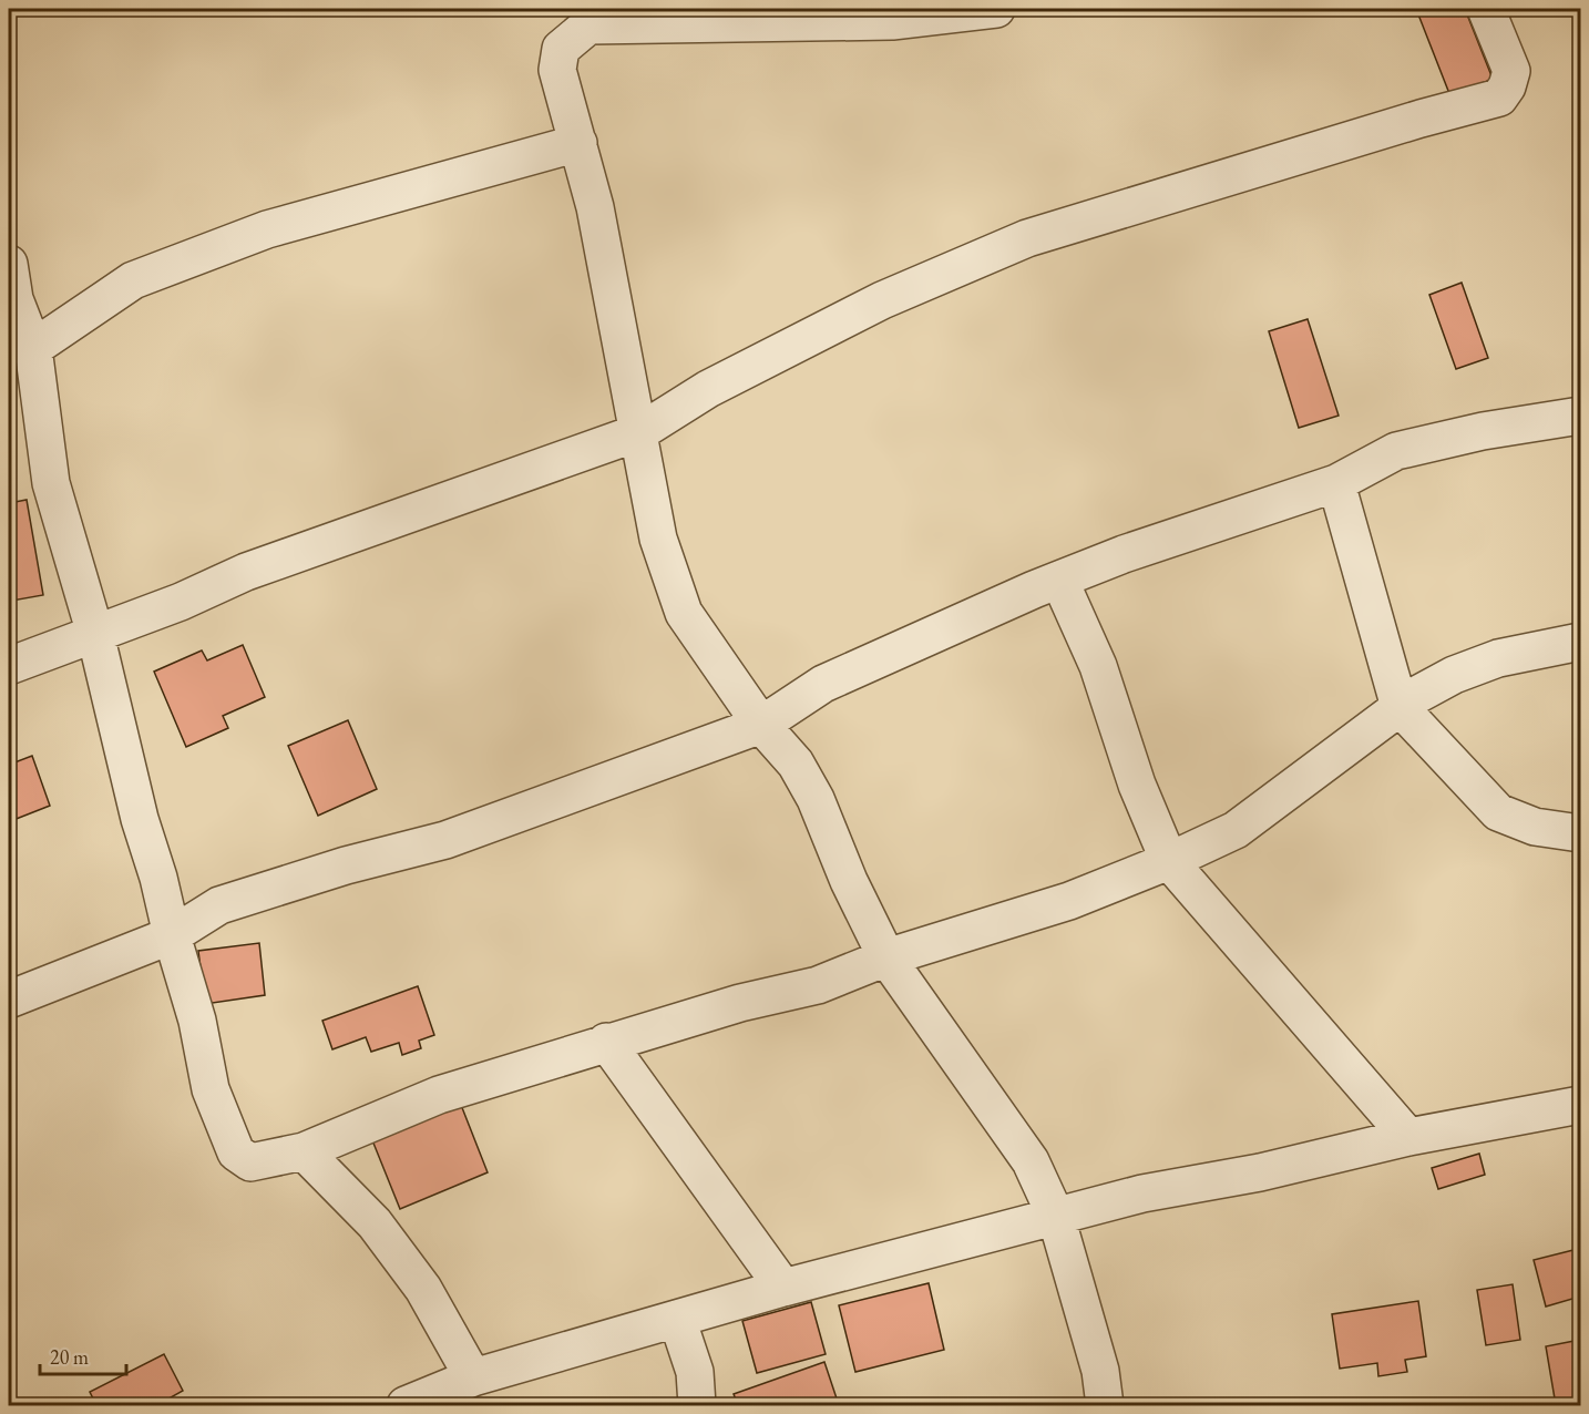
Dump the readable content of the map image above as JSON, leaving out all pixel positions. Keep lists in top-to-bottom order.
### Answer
{
  "scale_bar": "20 m"
}
